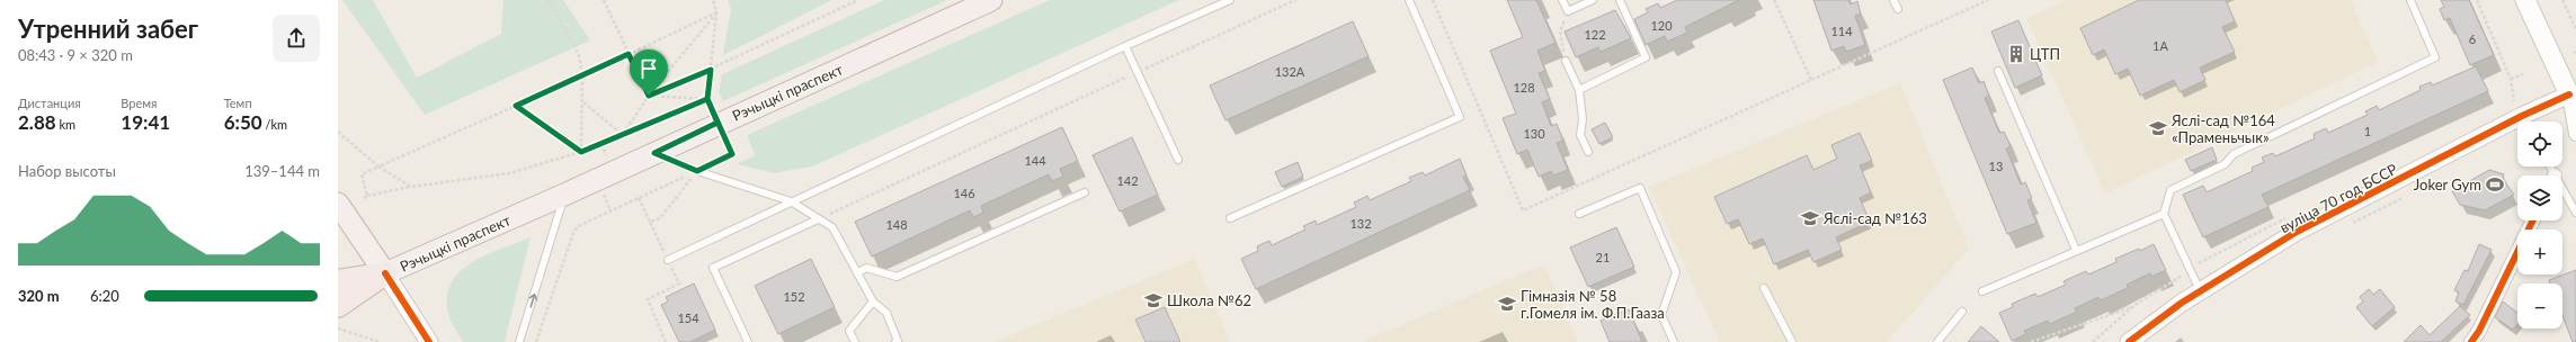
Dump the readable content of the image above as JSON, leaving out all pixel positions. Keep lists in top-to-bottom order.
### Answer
{
  "streets": {
    "main road": ["Рэчыцкі праспект"],
    "street": ["вуліца 70 год БССР"]
  },
  "places": {
    "building": ["ЦТП"],
    "school or university": [
      "Яслі-сад №164 «Праменьчык»",
      "Яслі-сад №163",
      "Школа №62",
      "Гімназія № 58 г.Гомеля ім. Ф.П.Гааза"
    ],
    "sports": ["Joker Gym"]
  },
  "house_numbers": [
    "120",
    "114",
    "122",
    "6",
    "1А",
    "132А",
    "128",
    "1",
    "130",
    "144",
    "13",
    "142",
    "146",
    "132",
    "148",
    "21",
    "152",
    "154"
  ],
  "page": {
    "heading": ["Утренний забег", "08:43 · 9 × 320 m"],
    "stats": [
      ["Дистанция", "2.88 km"],
      ["Время", "19:41"],
      ["Темп", "6:50 /km"]
    ],
    "map_buttons": ["+", "−"],
    "chart": ["Набор высоты", "139–144 m"],
    "list": [
      {
        "name": "320 m",
        "note": "6:20"
      }
    ]
  }
}
